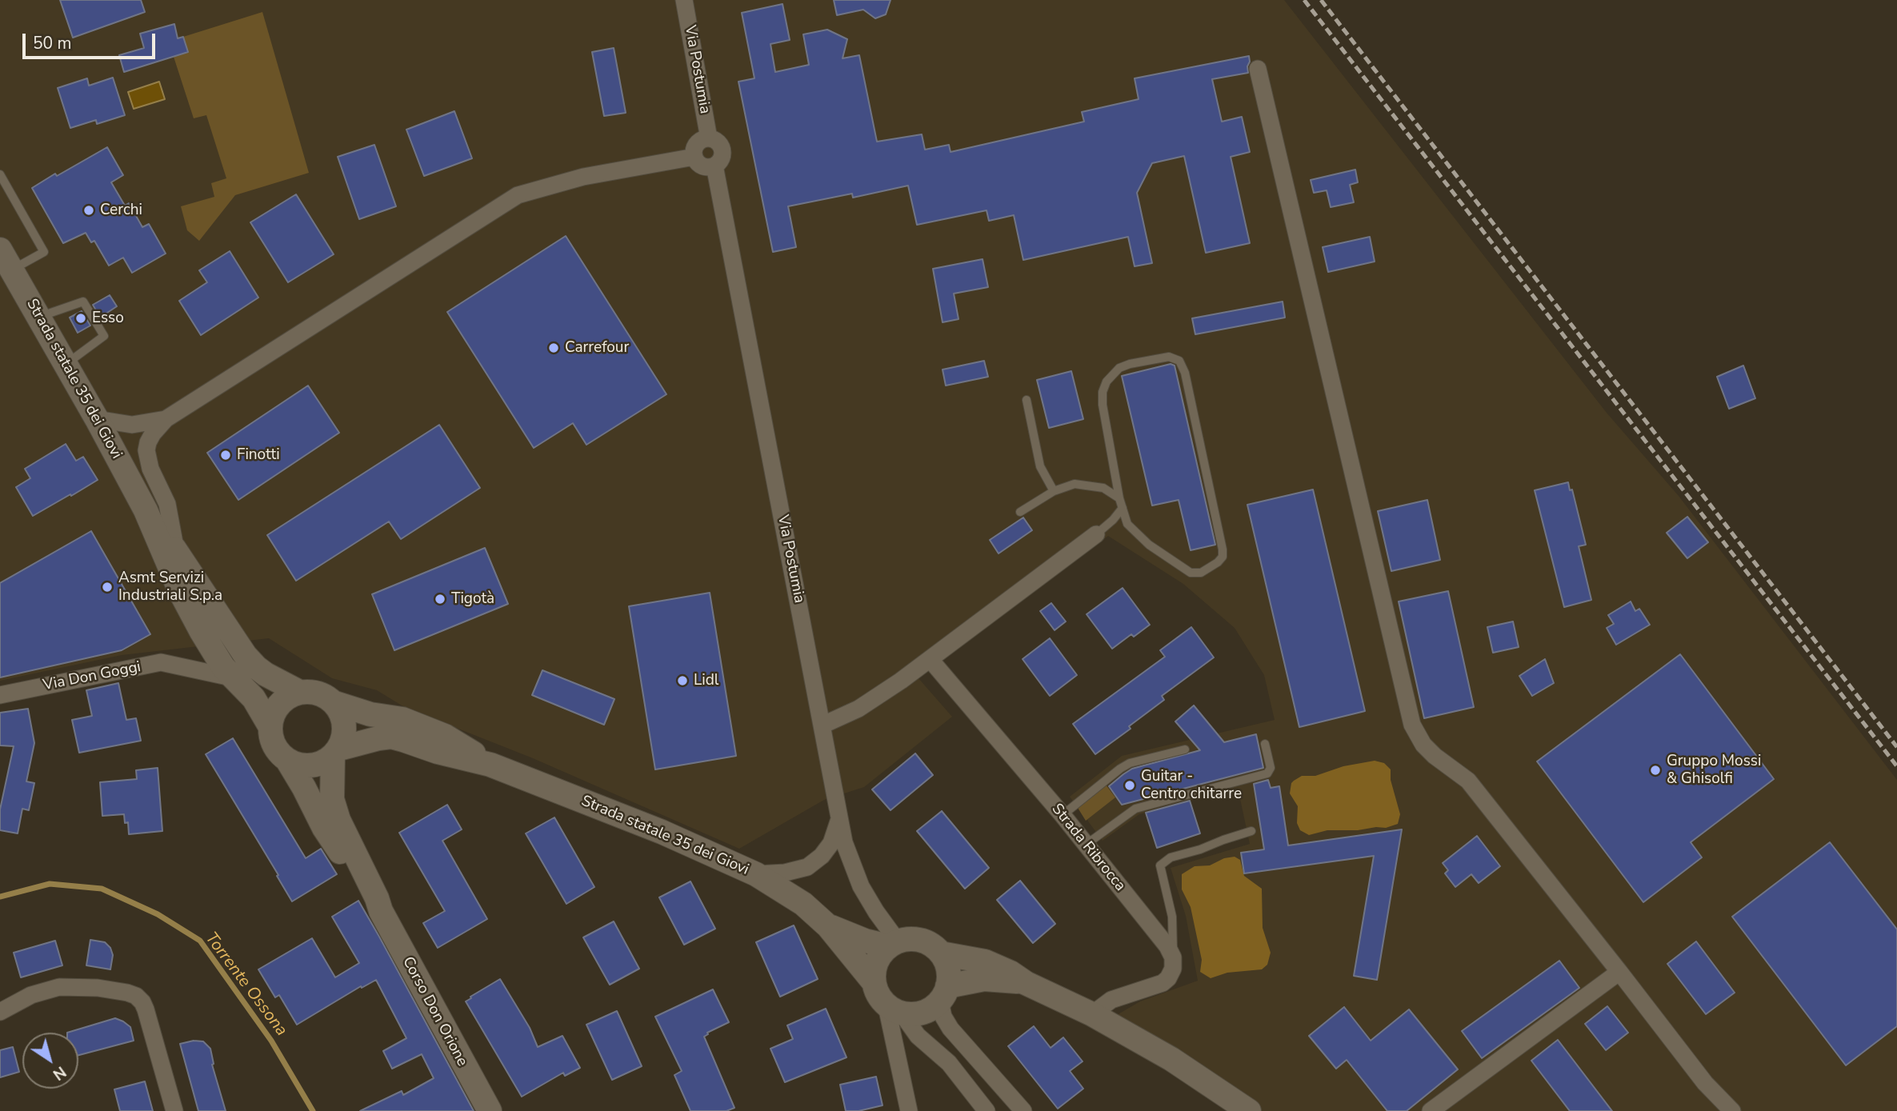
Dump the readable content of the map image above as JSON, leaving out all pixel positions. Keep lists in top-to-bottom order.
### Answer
{
  "streets": {
    "main road": ["Strada statale 35 dei Giovi", "Corso Don Orione"],
    "street": ["Via Postumia", "Via Don Goggi", "Strada Ribrocca"]
  },
  "crossings": [
    ["Via Postumia", "Strada statale 35 dei Giovi"],
    ["Strada statale 35 dei Giovi", "Via Don Goggi"],
    ["Strada statale 35 dei Giovi", "Corso Don Orione"]
  ],
  "water": ["Torrente Ossona"],
  "places": [
    "Cerchi",
    "Esso",
    "Carrefour",
    "Finotti",
    "Asmt Servizi Industriali S.p.a",
    "Tigotà",
    "Lidl",
    "Gruppo Mossi & Ghisolfi",
    "Guitar - Centro chitarre"
  ],
  "scale_bar": "50 m",
  "north": "bottom right"
}
